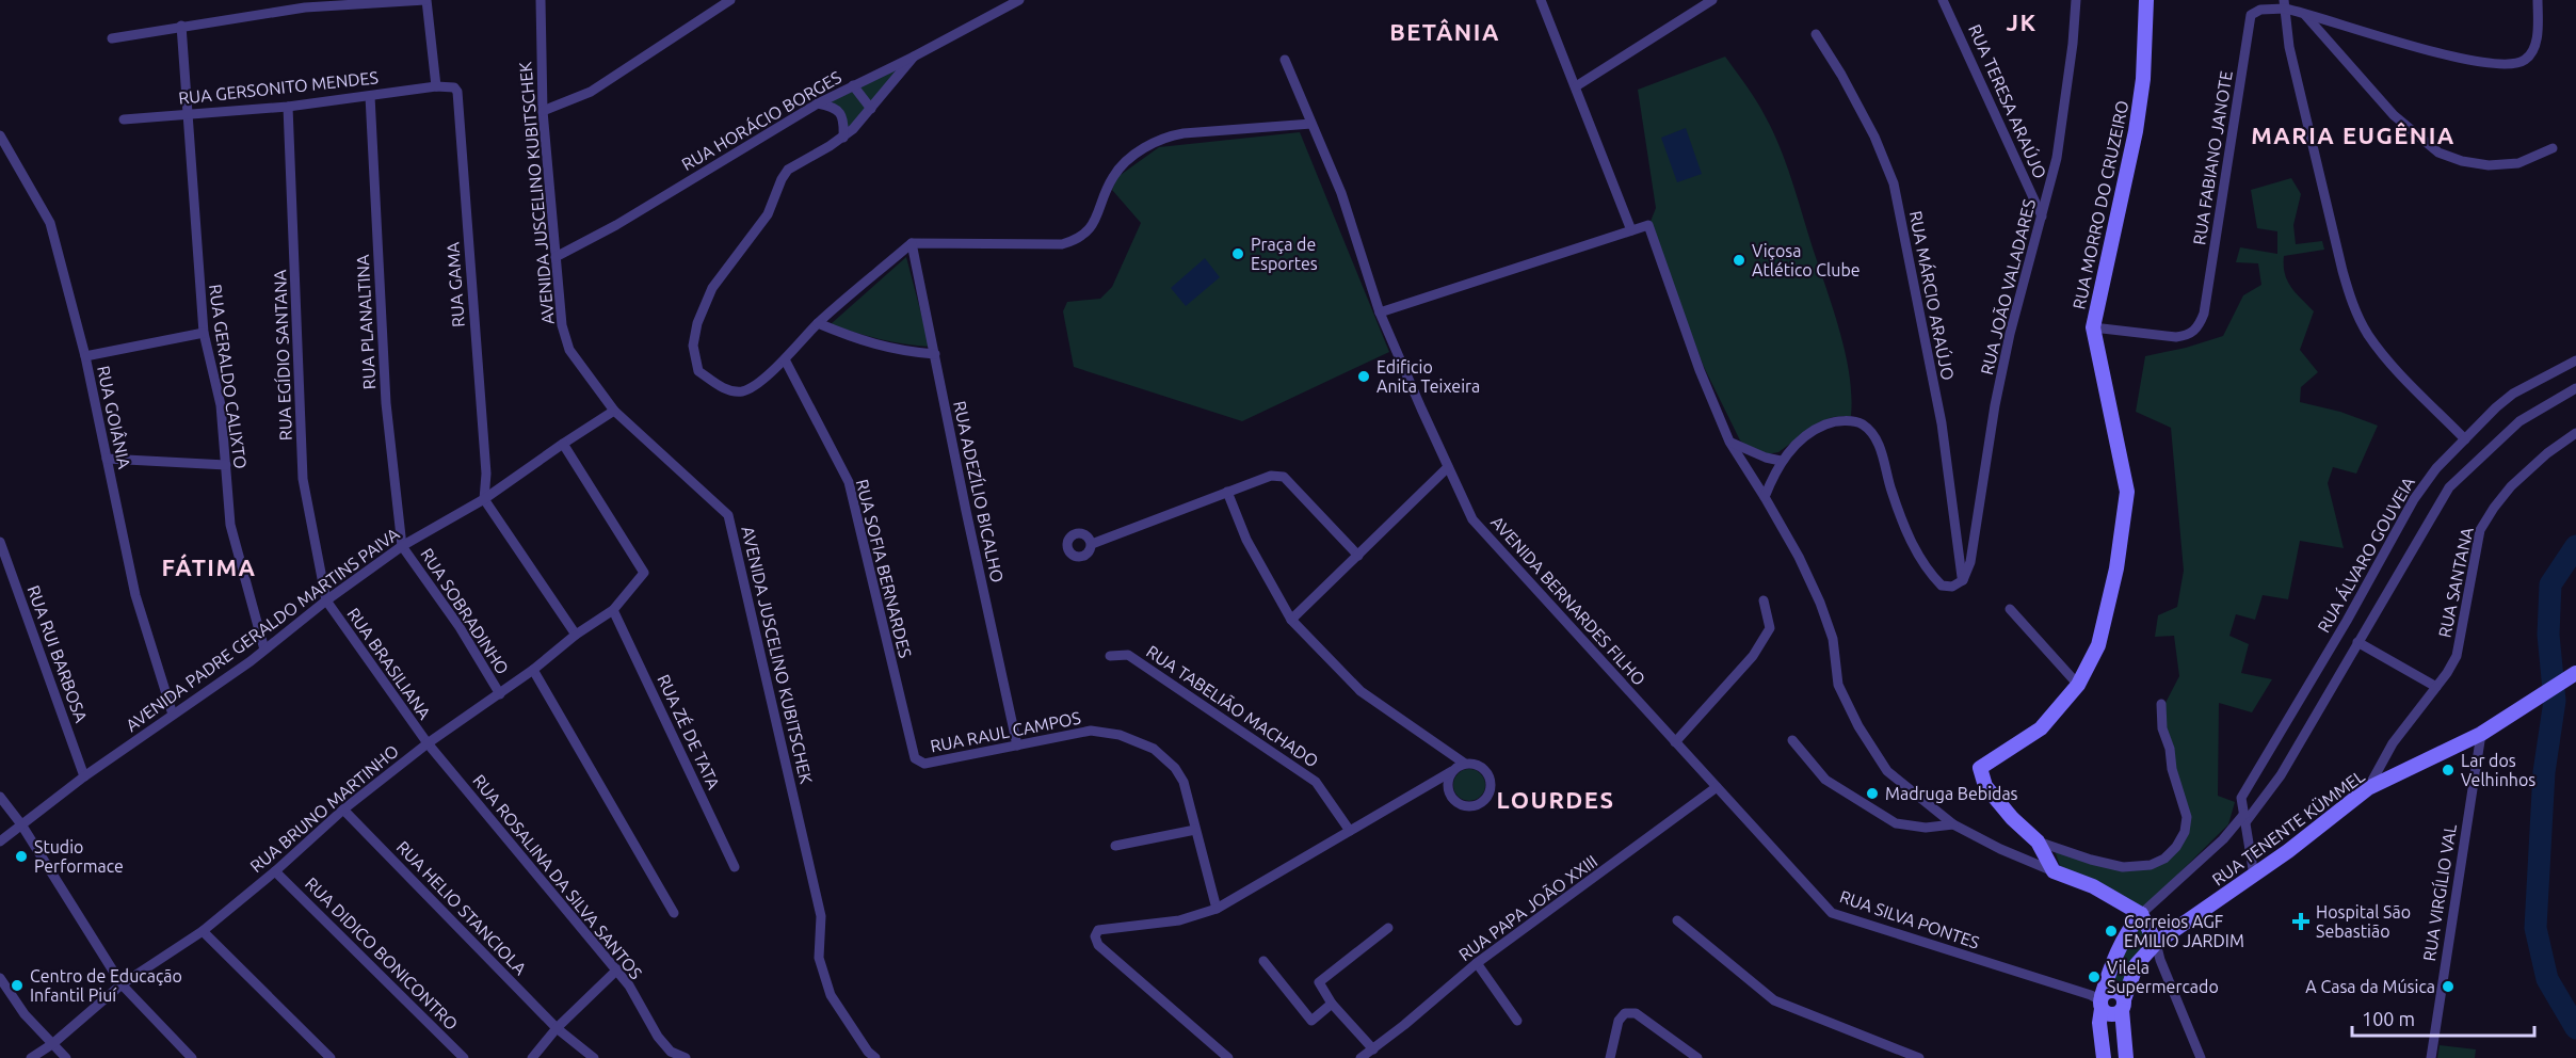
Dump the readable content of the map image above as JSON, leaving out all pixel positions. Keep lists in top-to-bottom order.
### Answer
{
  "streets": {
    "street": [
      "RUA GERSONITO MENDES",
      "RUA TERESA ARAÚJO",
      "RUA HORÁCIO BORGES",
      "RUA FABIANO JANOTE",
      "AVENIDA JUSCELINO KUBITSCHEK",
      "RUA MORRO DO CRUZEIRO",
      "RUA GAMA",
      "RUA JOÃO VALADARES",
      "RUA MÁRCIO ARAÚJO",
      "RUA PLANALTINA",
      "RUA EGÍDIO SANTANA",
      "RUA GERALDO CALIXTO",
      "RUA GOIÂNIA",
      "RUA ADEZÍLIO BICALHO",
      "RUA ÁLVARO GOUVEIA",
      "RUA SOFIA BERNARDES",
      "RUA SANTANA",
      "AVENIDA BERNARDES FILHO",
      "RUA SOBRADINHO",
      "AVENIDA PADRE GERALDO MARTINS PAIVA",
      "RUA RUI BARBOSA",
      "RUA BRASILIANA",
      "RUA TABELIÃO MACHADO",
      "RUA ZÉ DE TATA",
      "RUA RAUL CAMPOS",
      "RUA BRUNO MARTINHO",
      "RUA TENENTE KÜMMEL",
      "RUA ROSALINA DA SILVA SANTOS",
      "RUA VIRGÍLIO VAL",
      "RUA HELIO STANCIOLA",
      "RUA PAPA JOÃO XXIII",
      "RUA SILVA PONTES",
      "RUA DIDICO BONICONTRO"
    ]
  },
  "crossings": [
    ["RUA GERSONITO MENDES", "RUA GAMA"],
    ["RUA GERSONITO MENDES", "RUA PLANALTINA"],
    ["RUA GERSONITO MENDES", "RUA EGÍDIO SANTANA"],
    ["RUA GERSONITO MENDES", "RUA GERALDO CALIXTO"],
    ["RUA TERESA ARAÚJO", "RUA JOÃO VALADARES"],
    ["RUA HORÁCIO BORGES", "AVENIDA JUSCELINO KUBITSCHEK"],
    ["RUA FABIANO JANOTE", "RUA MORRO DO CRUZEIRO"],
    ["AVENIDA JUSCELINO KUBITSCHEK", "AVENIDA PADRE GERALDO MARTINS PAIVA"],
    ["RUA GAMA", "AVENIDA PADRE GERALDO MARTINS PAIVA"],
    ["RUA JOÃO VALADARES", "RUA MÁRCIO ARAÚJO"],
    ["RUA PLANALTINA", "RUA SOBRADINHO"],
    ["RUA PLANALTINA", "AVENIDA PADRE GERALDO MARTINS PAIVA"],
    ["RUA EGÍDIO SANTANA", "AVENIDA PADRE GERALDO MARTINS PAIVA"],
    ["RUA EGÍDIO SANTANA", "RUA BRASILIANA"],
    ["RUA GERALDO CALIXTO", "AVENIDA PADRE GERALDO MARTINS PAIVA"],
    ["RUA GOIÂNIA", "AVENIDA PADRE GERALDO MARTINS PAIVA"],
    ["RUA ADEZÍLIO BICALHO", "RUA RAUL CAMPOS"],
    ["RUA ÁLVARO GOUVEIA", "RUA TENENTE KÜMMEL"],
    ["RUA SOFIA BERNARDES", "RUA RAUL CAMPOS"],
    ["RUA SANTANA", "RUA TENENTE KÜMMEL"],
    ["AVENIDA BERNARDES FILHO", "RUA PAPA JOÃO XXIII"],
    ["AVENIDA BERNARDES FILHO", "RUA SILVA PONTES"],
    ["RUA SOBRADINHO", "AVENIDA PADRE GERALDO MARTINS PAIVA"],
    ["RUA SOBRADINHO", "RUA BRUNO MARTINHO"],
    ["AVENIDA PADRE GERALDO MARTINS PAIVA", "RUA RUI BARBOSA"],
    ["AVENIDA PADRE GERALDO MARTINS PAIVA", "RUA BRASILIANA"],
    ["AVENIDA PADRE GERALDO MARTINS PAIVA", "RUA BRUNO MARTINHO"],
    ["RUA BRASILIANA", "RUA BRUNO MARTINHO"],
    ["RUA BRASILIANA", "RUA ROSALINA DA SILVA SANTOS"],
    ["RUA ZÉ DE TATA", "RUA BRUNO MARTINHO"],
    ["RUA BRUNO MARTINHO", "RUA ROSALINA DA SILVA SANTOS"],
    ["RUA BRUNO MARTINHO", "RUA HELIO STANCIOLA"],
    ["RUA BRUNO MARTINHO", "RUA DIDICO BONICONTRO"],
    ["RUA TENENTE KÜMMEL", "RUA VIRGÍLIO VAL"],
    ["RUA PAPA JOÃO XXIII", "RUA SILVA PONTES"]
  ],
  "districts": [
    "JK",
    "BETÂNIA",
    "MARIA EUGÊNIA",
    "FÁTIMA",
    "LOURDES"
  ],
  "places": {
    "other": [
      "Praça de Esportes",
      "Viçosa Atlético Clube",
      "Edificio Anita Teixeira",
      "Lar dos Velhinhos",
      "Madruga Bebidas",
      "Studio Performace",
      "Correios AGF EMILIO JARDIM",
      "Vilela Supermercado",
      "Centro de Educação Infantil Piuí",
      "A Casa da Música"
    ],
    "health": ["Hospital São Sebastião"]
  },
  "scale_bar": "100 m"
}
